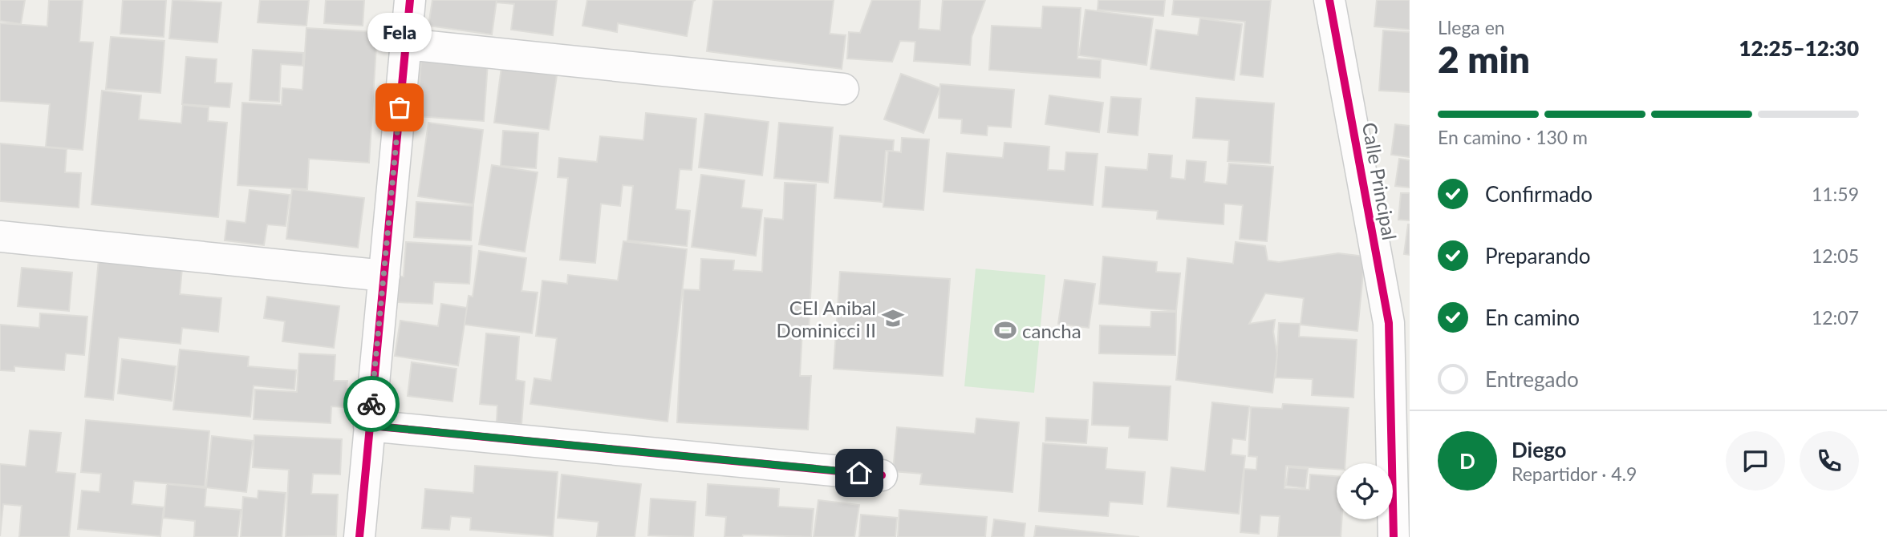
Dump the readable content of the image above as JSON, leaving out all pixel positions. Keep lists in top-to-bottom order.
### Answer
{
  "streets": {
    "street": ["Calle Principal"]
  },
  "places": {
    "other": ["Fela"],
    "school or university": ["CEI Anibal Dominicci II"],
    "sports": ["cancha"]
  },
  "page": {
    "heading": ["2 min", "Llega en", "12:25–12:30"],
    "panel": ["Diego", "Repartidor · 4.9"],
    "bubble": "Fela",
    "bar": "En camino · 130 m",
    "list": [
      ["Confirmado", "11:59"],
      ["Preparando", "12:05"],
      ["En camino", "12:07"],
      "Entregado"
    ],
    "round": "D"
  }
}
